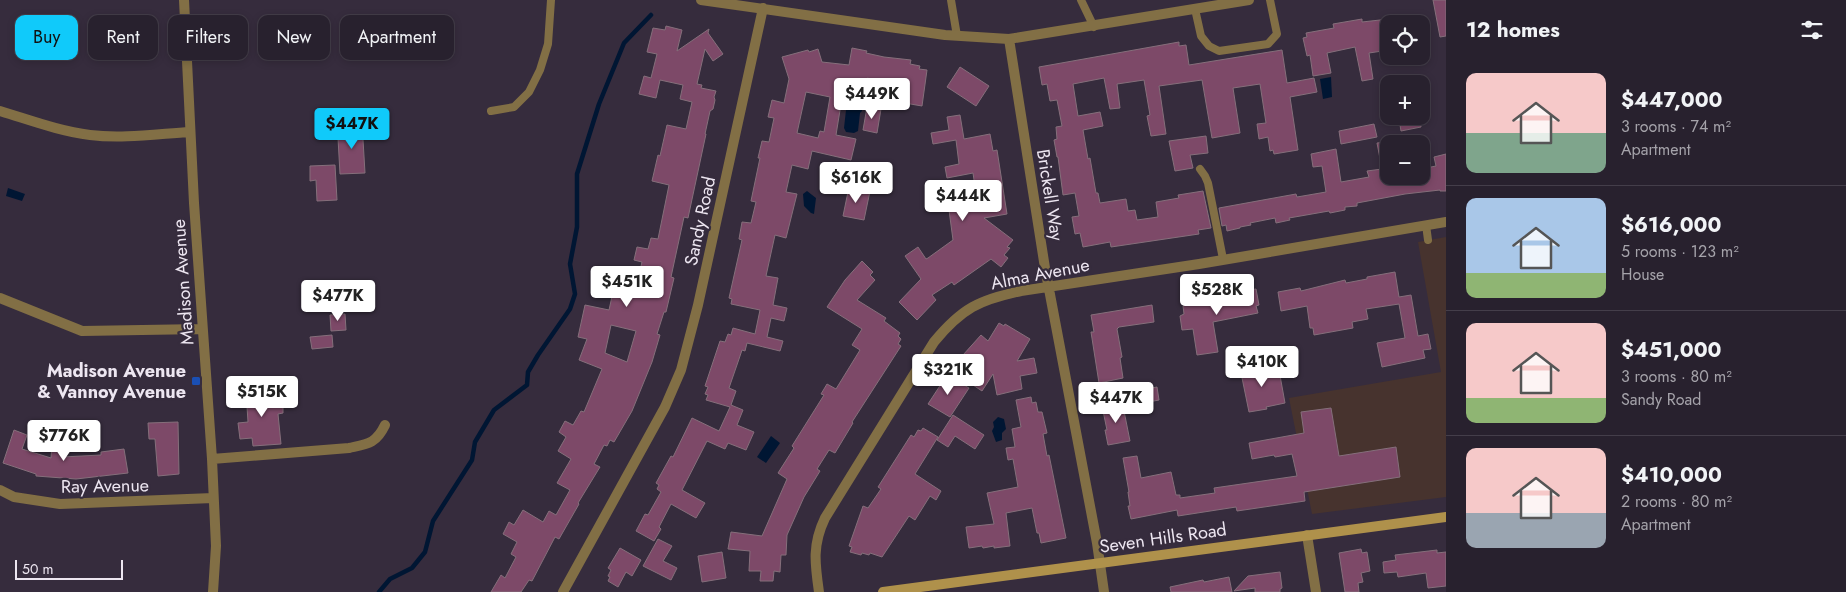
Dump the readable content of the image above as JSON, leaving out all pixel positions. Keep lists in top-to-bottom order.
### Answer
{
  "streets": {
    "street": [
      "Brickell Way",
      "Sandy Road",
      "Alma Avenue",
      "Madison Avenue",
      "Ray Avenue",
      "Seven Hills Road"
    ]
  },
  "crossings": [
    ["Brickell Way", "Alma Avenue"],
    ["Brickell Way", "Seven Hills Road"],
    ["Madison Avenue", "Ray Avenue"]
  ],
  "places": {
    "transit": ["Madison Avenue & Vannoy Avenue"]
  },
  "scale_bar": "50 m",
  "page": {
    "heading": "12 homes",
    "map_buttons": ["+", "−"],
    "chip": [
      "Buy",
      "Rent",
      "Filters",
      "New",
      "Apartment"
    ],
    "list": [
      {
        "name": "$447,000",
        "note": "3 rooms · 74 m² · Apartment"
      },
      {
        "name": "$616,000",
        "note": "5 rooms · 123 m² · House"
      },
      {
        "name": "$451,000",
        "note": "3 rooms · 80 m² · Sandy Road"
      },
      {
        "name": "$410,000",
        "note": "2 rooms · 80 m² · Apartment"
      }
    ],
    "price": [
      "$449K",
      "$447K",
      "$616K",
      "$444K",
      "$451K",
      "$528K",
      "$477K",
      "$410K",
      "$321K",
      "$515K",
      "$447K",
      "$776K"
    ],
    "scale": "50 m"
  }
}
